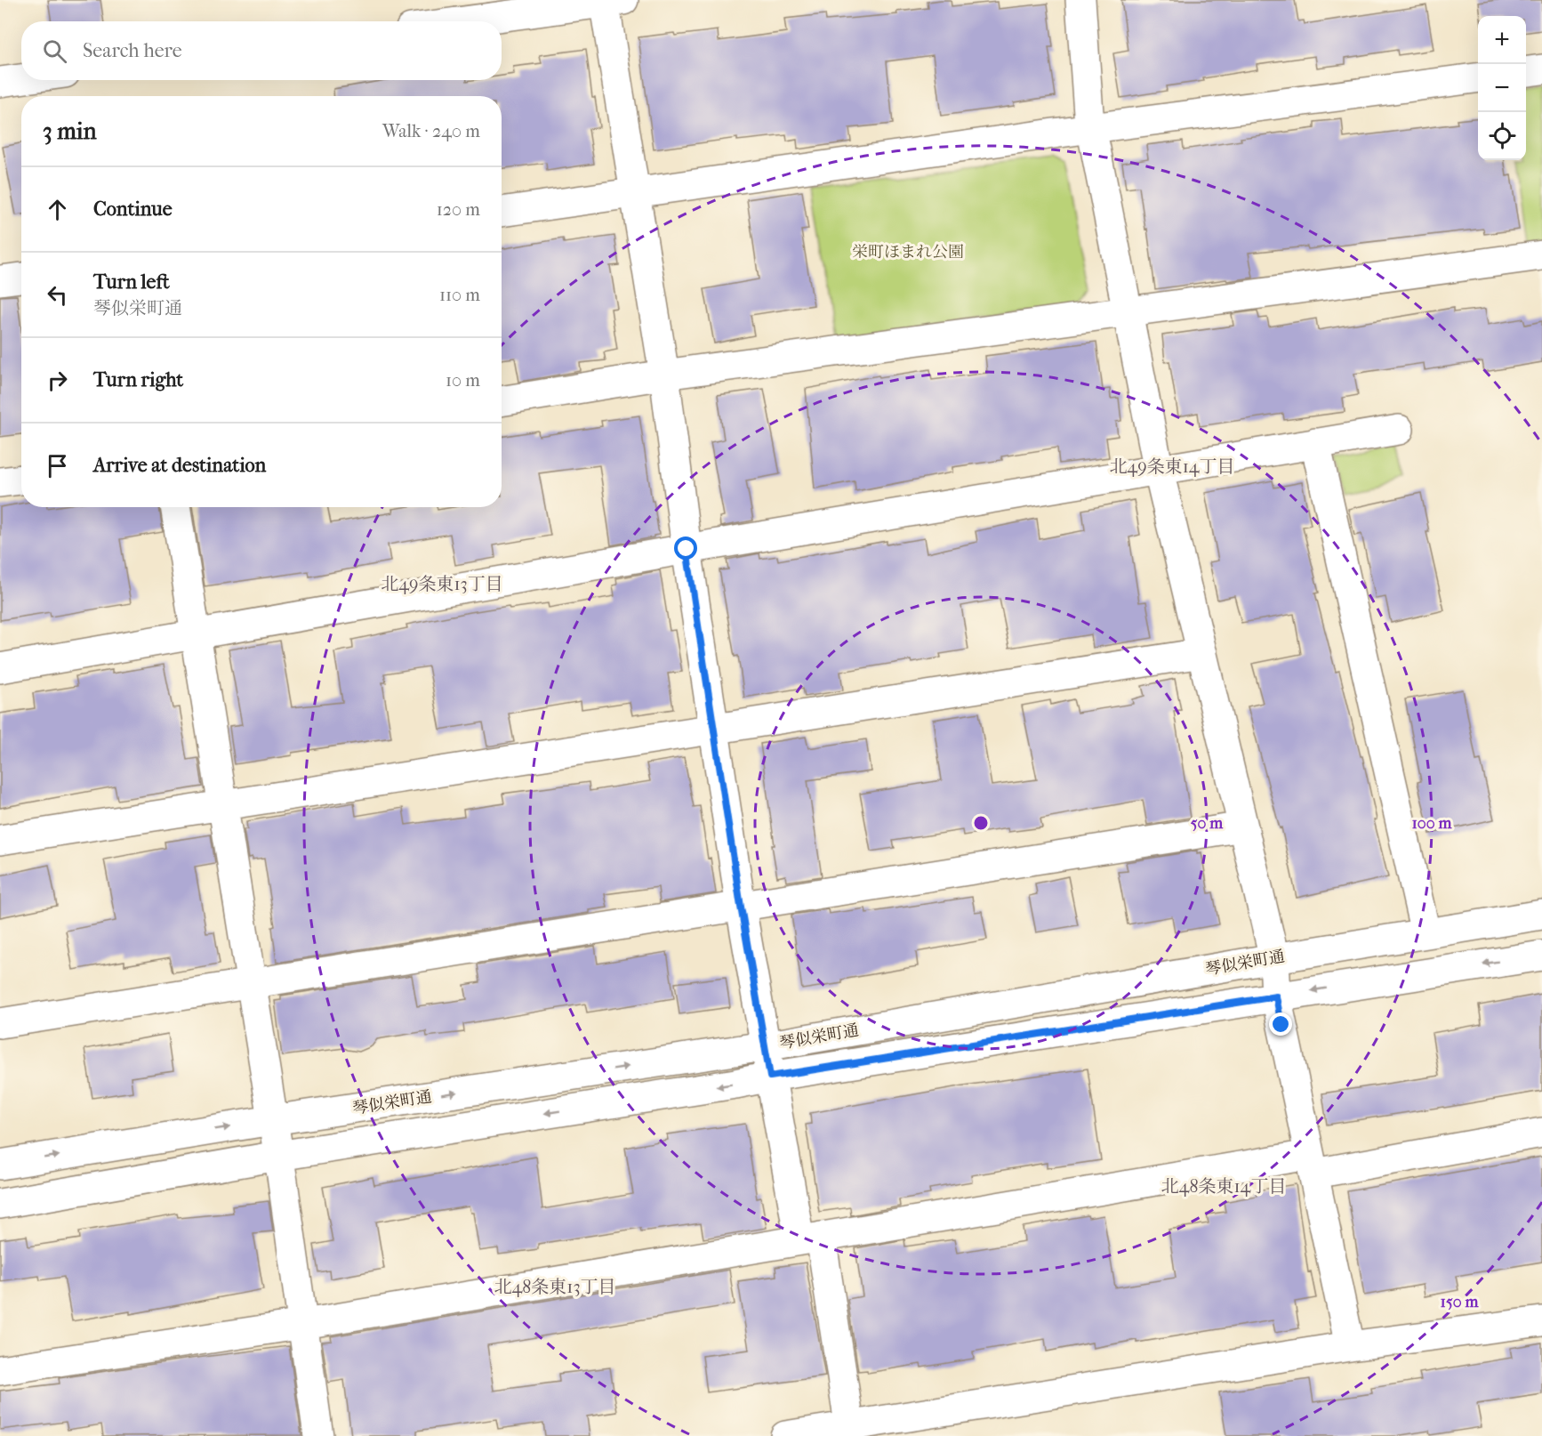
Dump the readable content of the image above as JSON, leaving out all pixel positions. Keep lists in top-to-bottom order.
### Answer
{
  "streets": {
    "street": ["琴似栄町通"]
  },
  "districts": [
    "北49条東14丁目",
    "北49条東13丁目",
    "北48条東14丁目",
    "北48条東13丁目"
  ],
  "parks": ["栄町ほまれ公園"],
  "page": {
    "map_buttons": ["+", "−"],
    "search": "Search here",
    "heading": ["3 min", "Walk · 240 m"],
    "list": [
      ["Continue", "120 m"],
      ["Turn left", "琴似栄町通", "110 m"],
      ["Turn right", "10 m"],
      "Arrive at destination"
    ]
  },
  "rings": ["50 m", "100 m", "150 m"]
}
